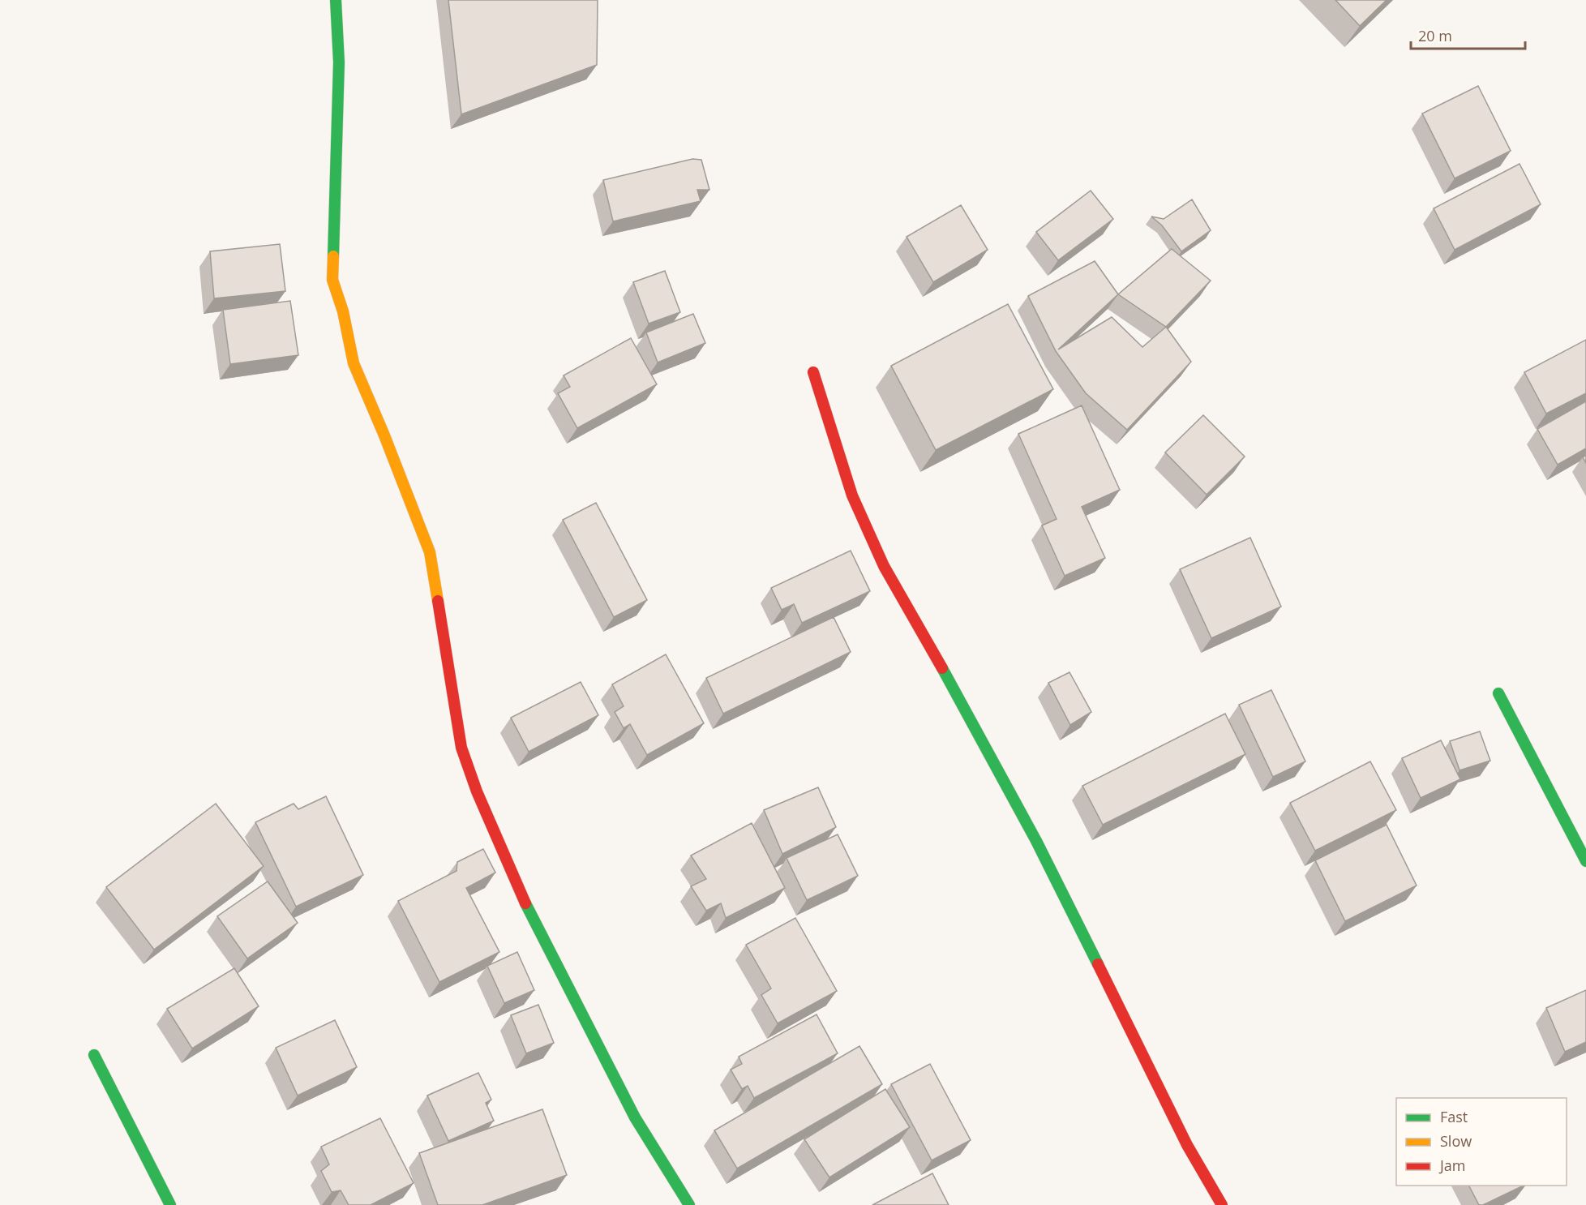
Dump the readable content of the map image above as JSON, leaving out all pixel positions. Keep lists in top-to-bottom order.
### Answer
{
  "legend": ["Fast", "Slow", "Jam"],
  "scale_bar": "20 m"
}
